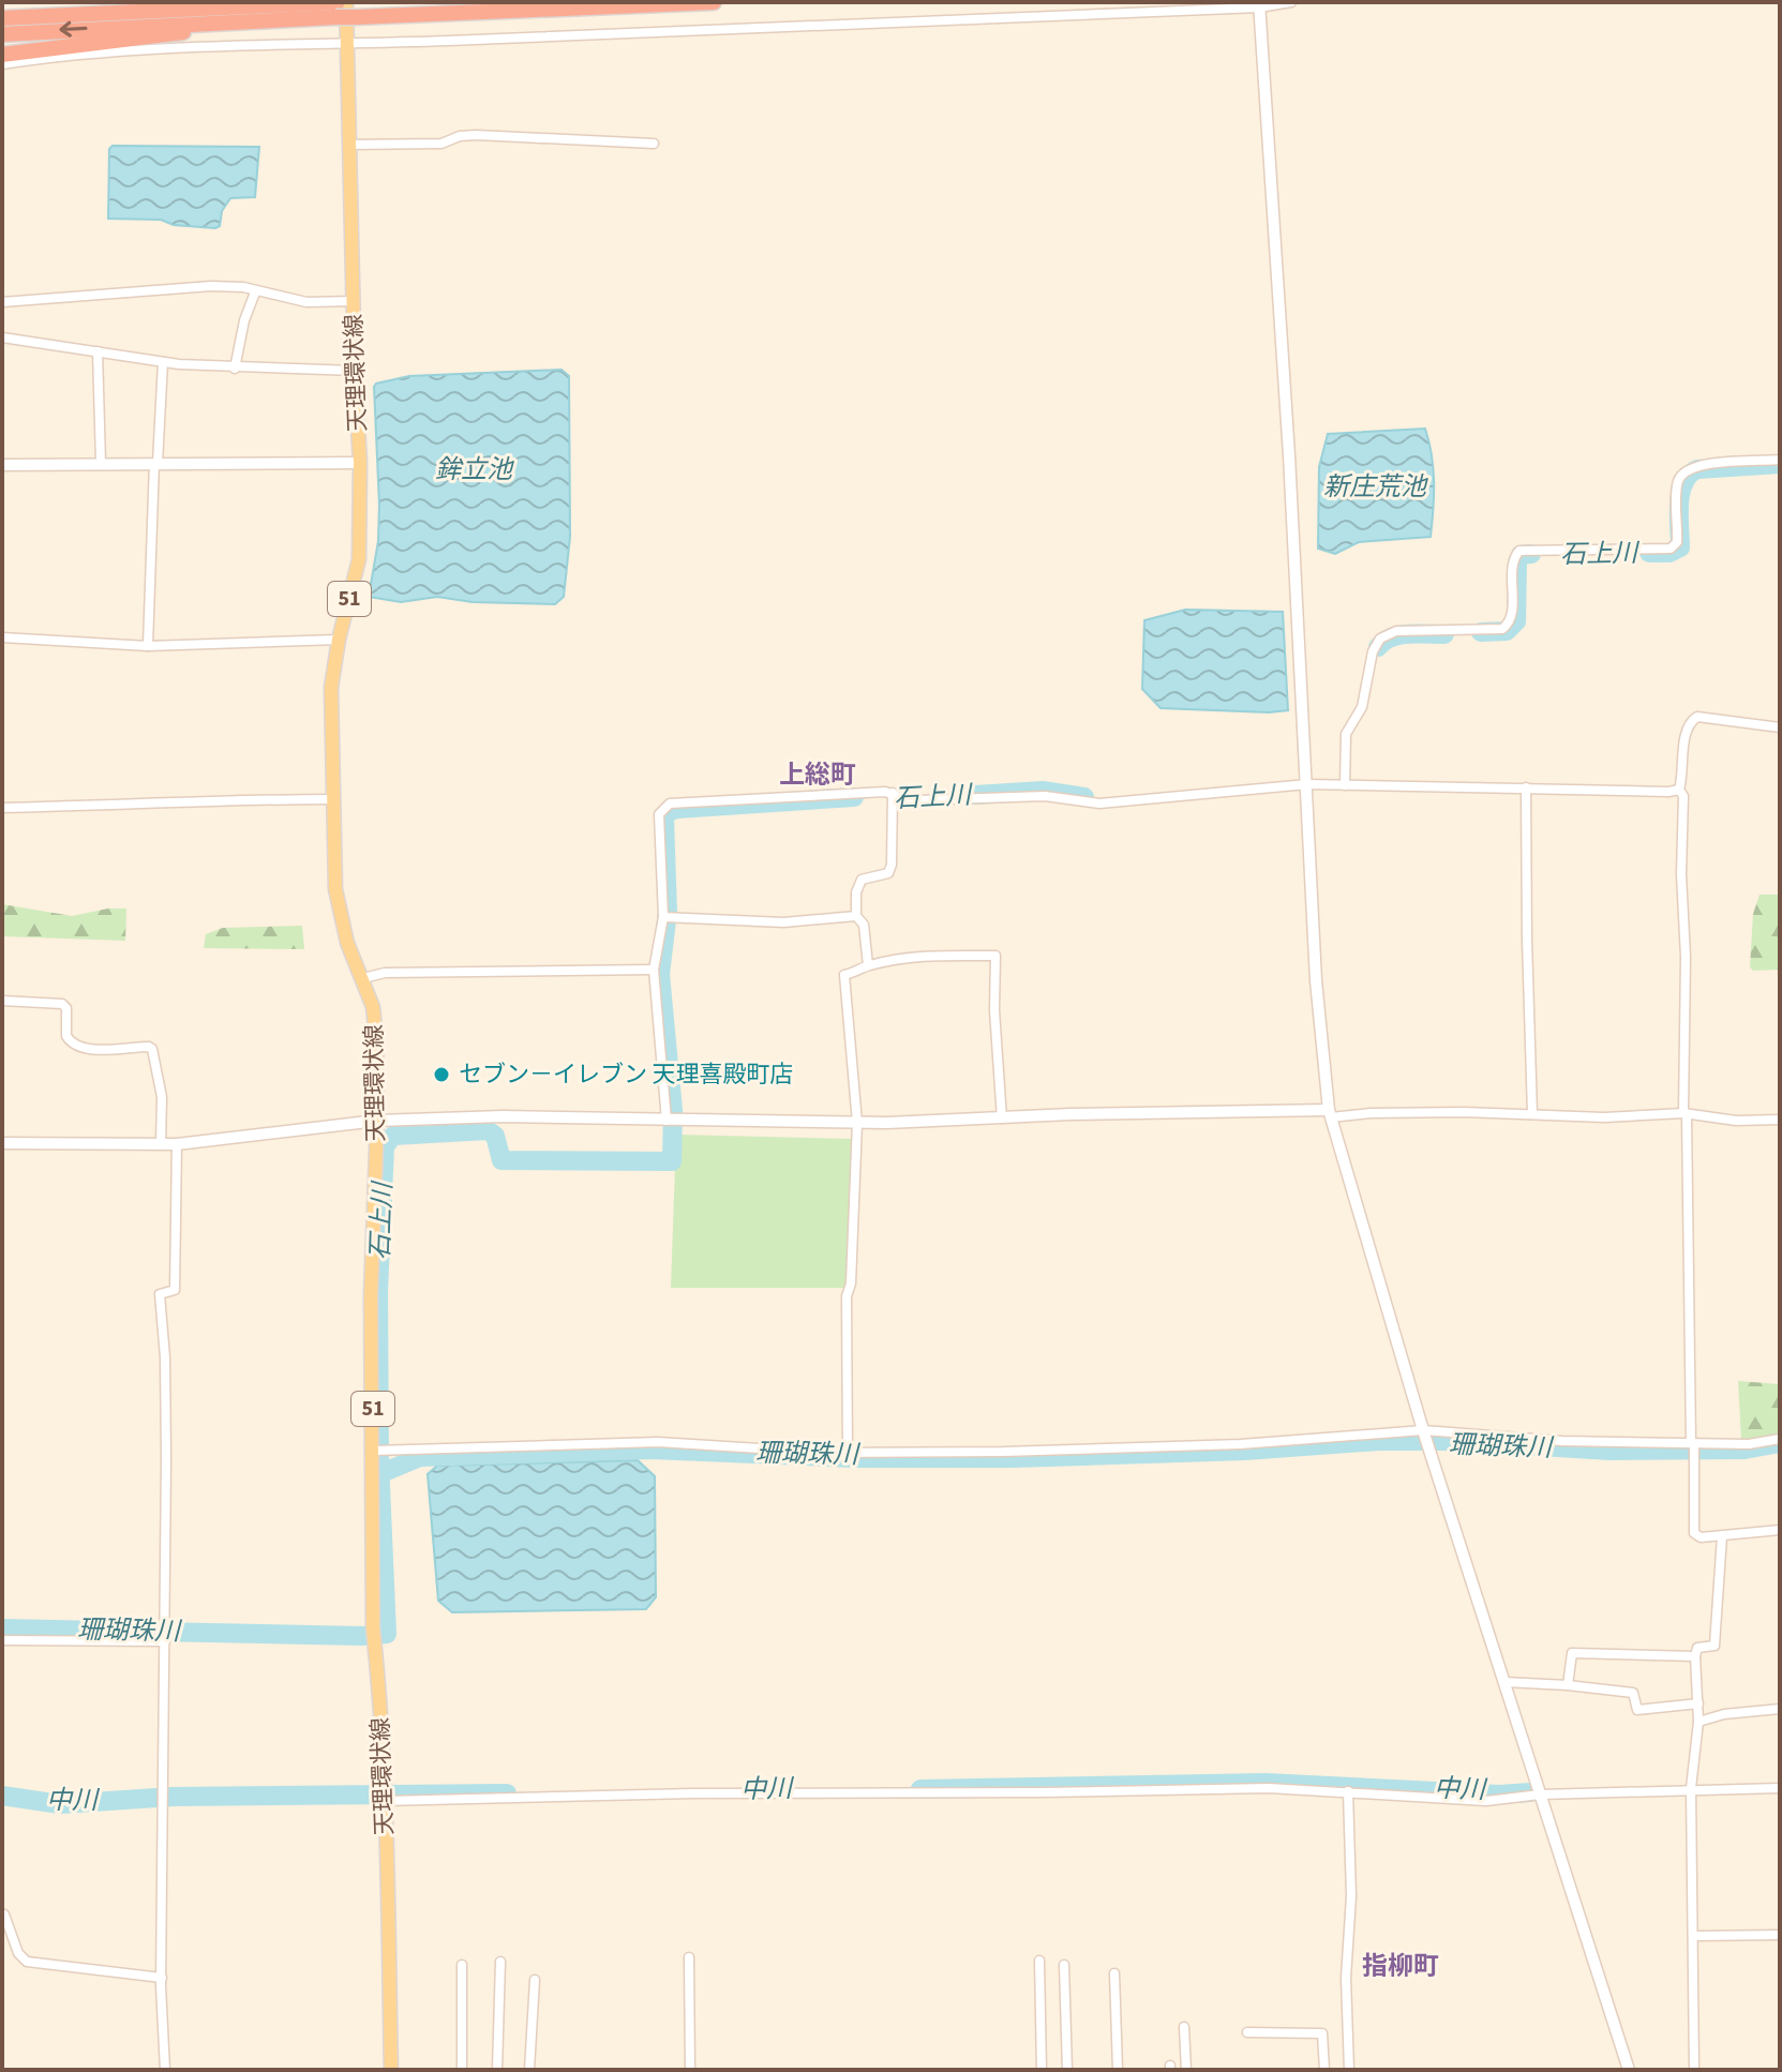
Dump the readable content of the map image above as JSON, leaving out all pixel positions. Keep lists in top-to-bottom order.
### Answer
{
  "streets": {
    "main road": ["天理環状線", "51"]
  },
  "districts": ["上総町", "指柳町"],
  "water": [
    "鉾立池",
    "新庄荒池",
    "石上川",
    "珊瑚珠川",
    "中川"
  ],
  "places": ["セブン－イレブン 天理喜殿町店"]
}
